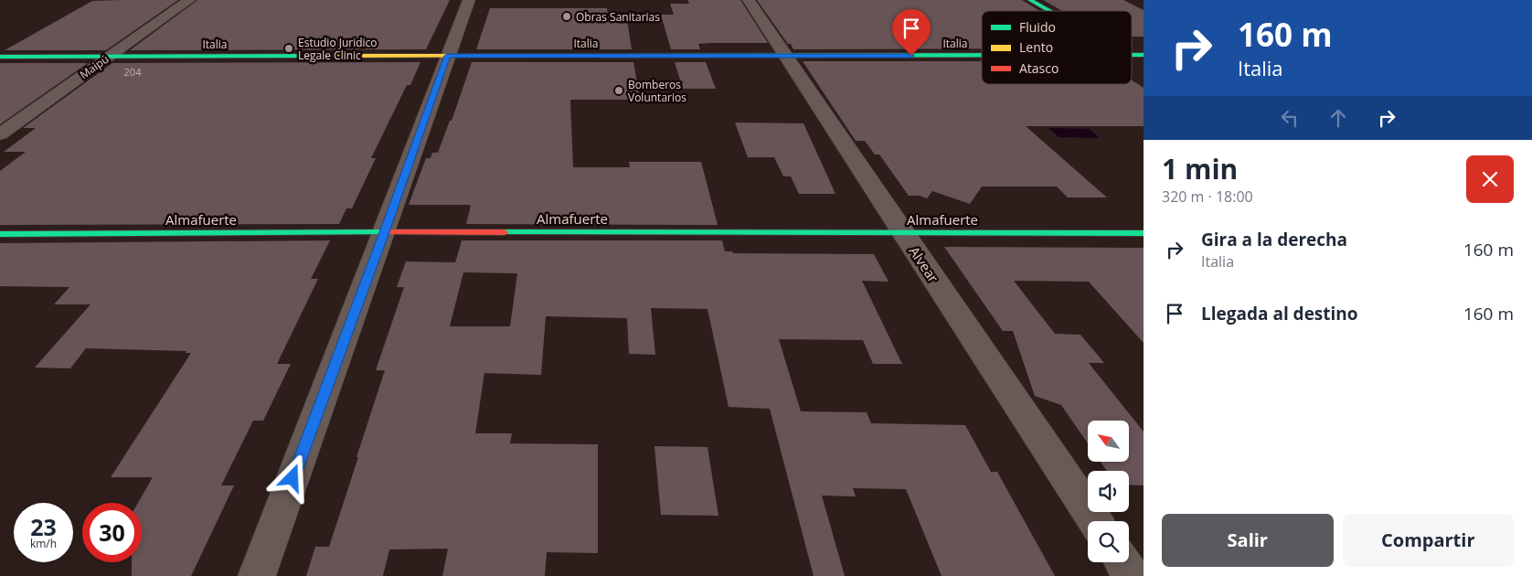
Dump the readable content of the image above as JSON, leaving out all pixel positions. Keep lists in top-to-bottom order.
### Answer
{
  "streets": {
    "street": [
      "Italia",
      "Maipú",
      "Almafuerte",
      "Alvear"
    ]
  },
  "crossings": [
    ["Italia", "Maipú"],
    ["Italia", "Alvear"],
    ["Almafuerte", "Alvear"]
  ],
  "places": ["Obras Sanitarias", "Estudio Juridico Legale Clinic", "Bomberos Voluntarios"],
  "house_numbers": ["204"],
  "legend": ["Fluido", "Lento", "Atasco"],
  "north": "top left",
  "page": {
    "turn": ["160 m", "Italia"],
    "heading": ["1 min", "320 m · 18:00"],
    "list": [
      {
        "name": "Gira a la derecha",
        "note": "Italia",
        "value": "160 m"
      },
      {
        "name": "Llegada al destino",
        "value": "160 m"
      }
    ],
    "speed": "23 km/h",
    "limit": "30",
    "buttons": ["Salir", "Compartir"]
  }
}
